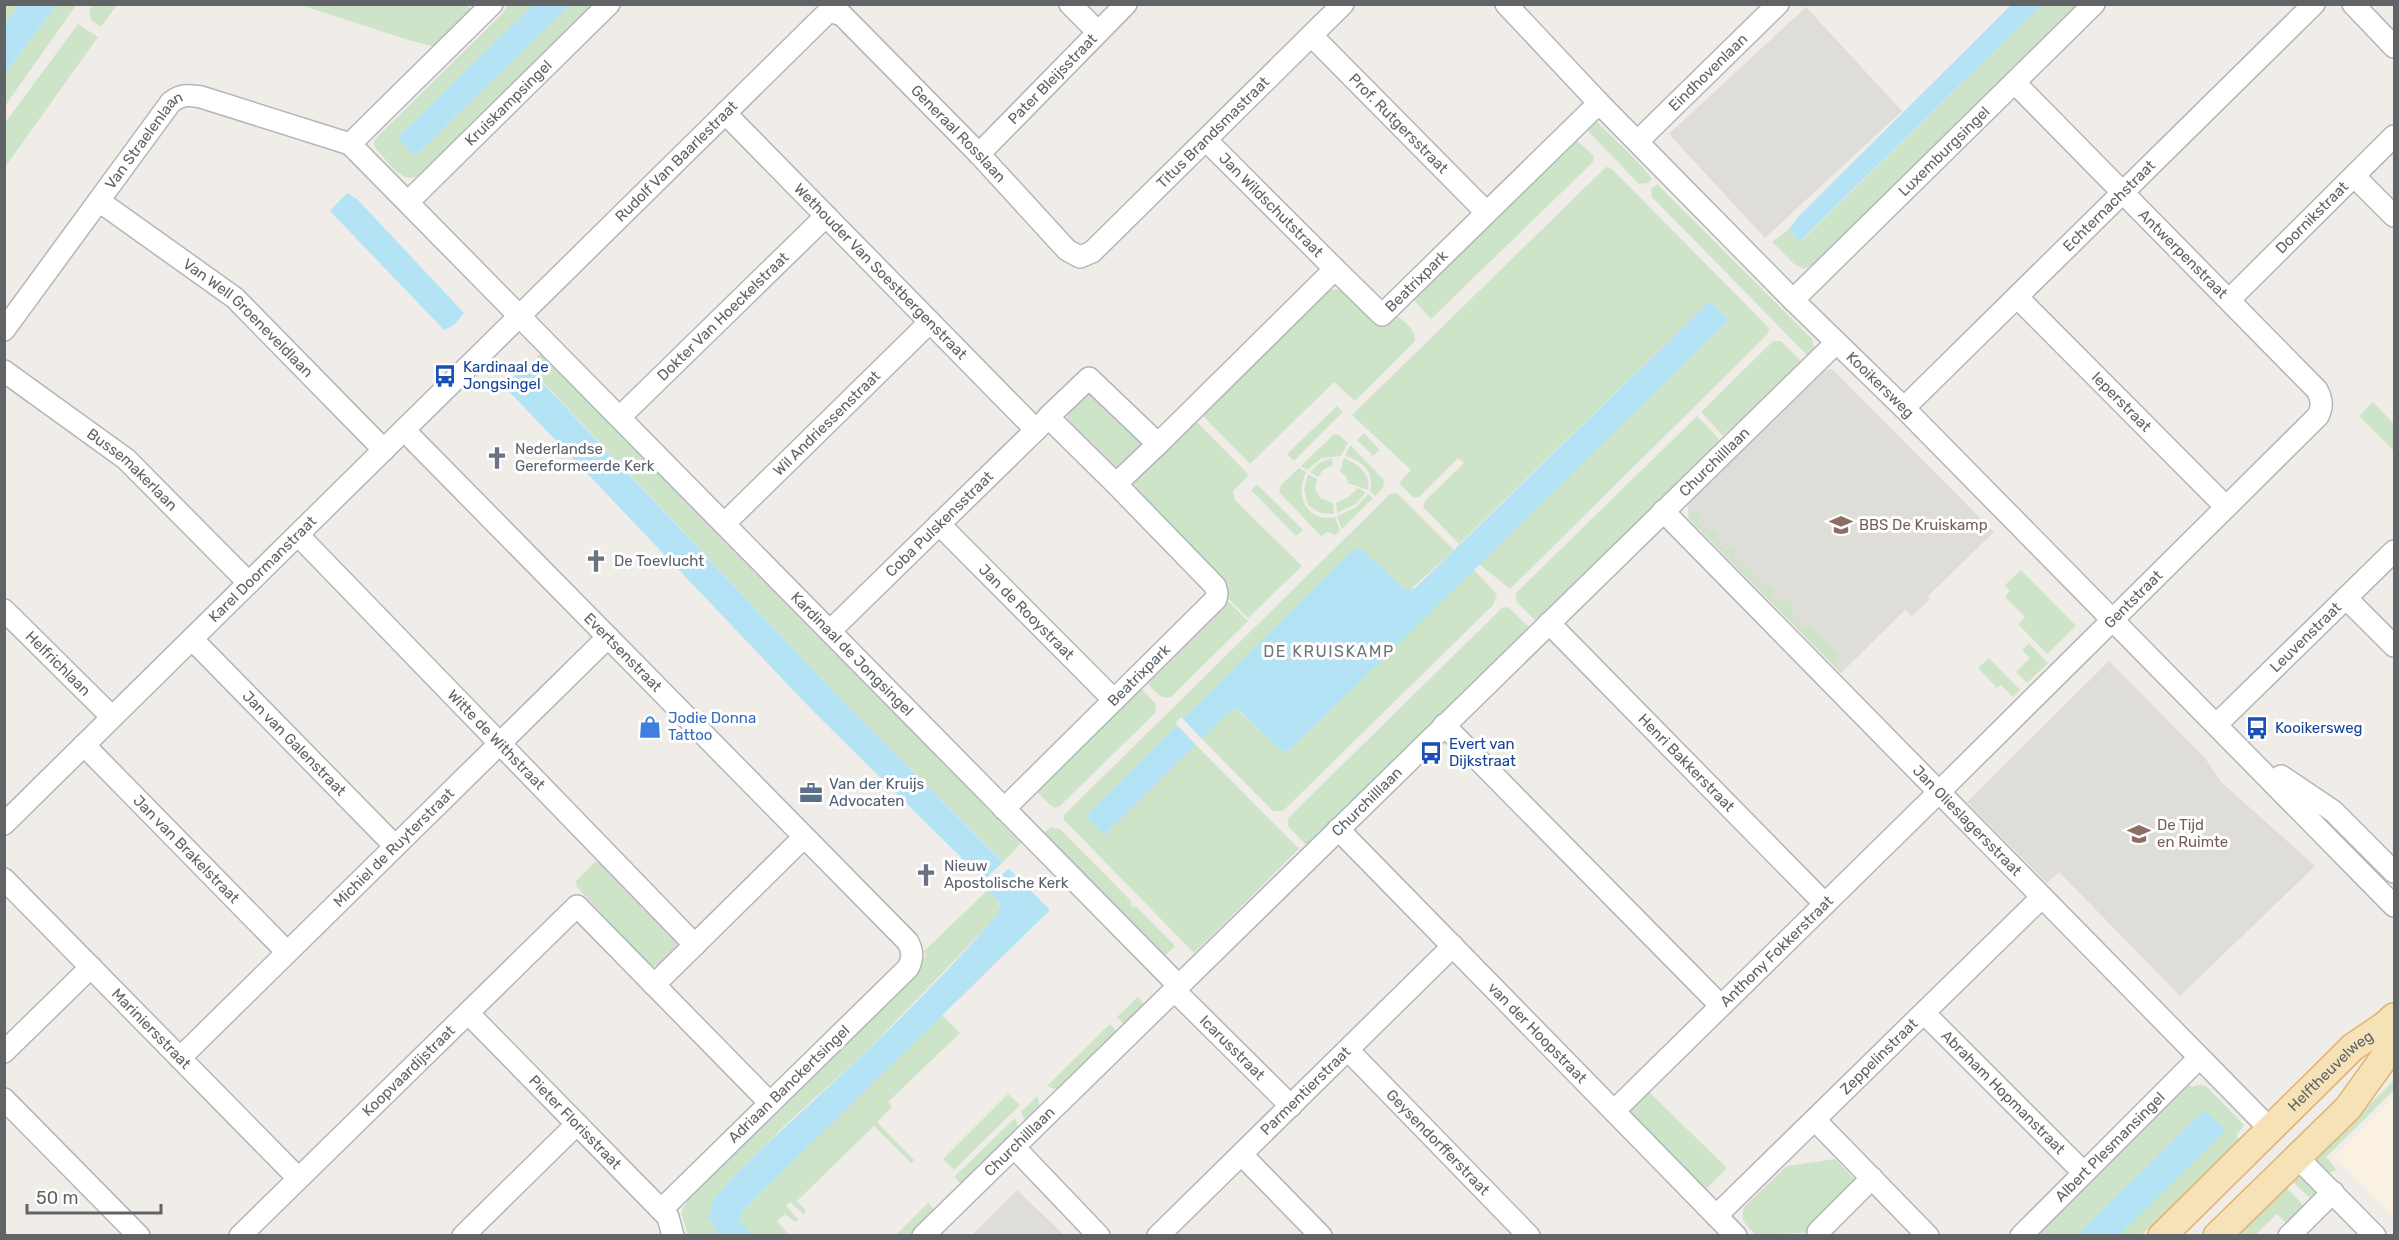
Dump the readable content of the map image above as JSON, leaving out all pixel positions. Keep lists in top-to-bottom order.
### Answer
{
  "streets": {
    "main road": ["Helftheuvelweg"],
    "street": [
      "Eindhovenlaan",
      "Pater Bleijsstraat",
      "Kruiskampsingel",
      "Prof. Rutgersstraat",
      "Generaal Rosslaan",
      "Titus Brandsmastraat",
      "Van Straelenlaan",
      "Luxemburgsingel",
      "Rudolf Van Baarlestraat",
      "Jan Wildschutstraat",
      "Echternachstraat",
      "Doornikstraat",
      "Antwerpenstraat",
      "Wethouder Van Soestbergenstraat",
      "Beatrixpark",
      "Dokter Van Hoeckelstraat",
      "Van Well Groeneveldlaan",
      "Kooikersweg",
      "Ieperstraat",
      "Wil Andriessenstraat",
      "Churchilllaan",
      "Bussemakerlaan",
      "Coba Pulskensstraat",
      "Karel Doormanstraat",
      "Gentstraat",
      "Jan de Rooystraat",
      "Leuvenstraat",
      "Evertsenstraat",
      "Kardinaal de Jongsingel",
      "Helfrichlaan",
      "Witte de Withstraat",
      "Jan van Galenstraat",
      "Henri Bakkerstraat",
      "Jan Olieslagersstraat",
      "Michiel de Ruyterstraat",
      "Jan van Brakelstraat",
      "Anthony Fokkerstraat",
      "Mariniersstraat",
      "van der Hoopstraat",
      "Icarusstraat",
      "Zeppelinstraat",
      "Koopvaardijstraat",
      "Adriaan Banckertsingel",
      "Parmentierstraat",
      "Abraham Hopmanstraat",
      "Pieter Florisstraat",
      "Geysendorfferstraat",
      "Albert Plesmansingel"
    ]
  },
  "crossings": [
    ["Eindhovenlaan", "Kooikersweg"],
    ["Pater Bleijsstraat", "Generaal Rosslaan"],
    ["Kruiskampsingel", "Kardinaal de Jongsingel"],
    ["Prof. Rutgersstraat", "Titus Brandsmastraat"],
    ["Prof. Rutgersstraat", "Beatrixpark"],
    ["Generaal Rosslaan", "Titus Brandsmastraat"],
    ["Generaal Rosslaan", "Rudolf Van Baarlestraat"],
    ["Titus Brandsmastraat", "Jan Wildschutstraat"],
    ["Van Straelenlaan", "Van Well Groeneveldlaan"],
    ["Van Straelenlaan", "Kardinaal de Jongsingel"],
    ["Luxemburgsingel", "Antwerpenstraat"],
    ["Luxemburgsingel", "Kooikersweg"],
    ["Rudolf Van Baarlestraat", "Wethouder Van Soestbergenstraat"],
    ["Rudolf Van Baarlestraat", "Karel Doormanstraat"],
    ["Rudolf Van Baarlestraat", "Kardinaal de Jongsingel"],
    ["Jan Wildschutstraat", "Beatrixpark"],
    ["Echternachstraat", "Antwerpenstraat"],
    ["Echternachstraat", "Kooikersweg"],
    ["Echternachstraat", "Ieperstraat"],
    ["Doornikstraat", "Antwerpenstraat"],
    ["Antwerpenstraat", "Gentstraat"],
    ["Wethouder Van Soestbergenstraat", "Beatrixpark"],
    ["Wethouder Van Soestbergenstraat", "Dokter Van Hoeckelstraat"],
    ["Wethouder Van Soestbergenstraat", "Wil Andriessenstraat"],
    ["Wethouder Van Soestbergenstraat", "Coba Pulskensstraat"],
    ["Beatrixpark", "Kooikersweg"],
    ["Beatrixpark", "Coba Pulskensstraat"],
    ["Beatrixpark", "Jan de Rooystraat"],
    ["Beatrixpark", "Kardinaal de Jongsingel"],
    ["Dokter Van Hoeckelstraat", "Kardinaal de Jongsingel"],
    ["Van Well Groeneveldlaan", "Karel Doormanstraat"],
    ["Kooikersweg", "Churchilllaan"],
    ["Kooikersweg", "Gentstraat"],
    ["Kooikersweg", "Leuvenstraat"],
    ["Ieperstraat", "Gentstraat"],
    ["Wil Andriessenstraat", "Kardinaal de Jongsingel"],
    ["Churchilllaan", "Kardinaal de Jongsingel"],
    ["Churchilllaan", "Henri Bakkerstraat"],
    ["Churchilllaan", "Jan Olieslagersstraat"],
    ["Churchilllaan", "van der Hoopstraat"],
    ["Churchilllaan", "Icarusstraat"],
    ["Bussemakerlaan", "Karel Doormanstraat"],
    ["Coba Pulskensstraat", "Jan de Rooystraat"],
    ["Coba Pulskensstraat", "Kardinaal de Jongsingel"],
    ["Karel Doormanstraat", "Evertsenstraat"],
    ["Karel Doormanstraat", "Kardinaal de Jongsingel"],
    ["Karel Doormanstraat", "Helfrichlaan"],
    ["Karel Doormanstraat", "Witte de Withstraat"],
    ["Karel Doormanstraat", "Jan van Galenstraat"],
    ["Karel Doormanstraat", "Jan van Brakelstraat"],
    ["Gentstraat", "Jan Olieslagersstraat"],
    ["Gentstraat", "Anthony Fokkerstraat"],
    ["Evertsenstraat", "Michiel de Ruyterstraat"],
    ["Evertsenstraat", "Adriaan Banckertsingel"],
    ["Kardinaal de Jongsingel", "Icarusstraat"],
    ["Witte de Withstraat", "Michiel de Ruyterstraat"],
    ["Jan van Galenstraat", "Michiel de Ruyterstraat"],
    ["Henri Bakkerstraat", "Anthony Fokkerstraat"],
    ["Jan Olieslagersstraat", "Anthony Fokkerstraat"],
    ["Jan Olieslagersstraat", "Zeppelinstraat"],
    ["Jan Olieslagersstraat", "Helftheuvelweg"],
    ["Jan Olieslagersstraat", "Albert Plesmansingel"],
    ["Michiel de Ruyterstraat", "Jan van Brakelstraat"],
    ["Michiel de Ruyterstraat", "Mariniersstraat"],
    ["Anthony Fokkerstraat", "van der Hoopstraat"],
    ["Mariniersstraat", "Koopvaardijstraat"],
    ["van der Hoopstraat", "Zeppelinstraat"],
    ["van der Hoopstraat", "Parmentierstraat"],
    ["Icarusstraat", "Parmentierstraat"],
    ["Zeppelinstraat", "Abraham Hopmanstraat"],
    ["Koopvaardijstraat", "Pieter Florisstraat"],
    ["Adriaan Banckertsingel", "Pieter Florisstraat"],
    ["Parmentierstraat", "Geysendorfferstraat"],
    ["Abraham Hopmanstraat", "Albert Plesmansingel"]
  ],
  "districts": ["DE KRUISKAMP"],
  "places": {
    "bus stop": ["Kardinaal de Jongsingel", "Kooikersweg", "Evert van Dijkstraat"],
    "church": ["Nederlandse Gereformeerde Kerk", "De Toevlucht", "Nieuw Apostolische Kerk"],
    "school or university": ["BBS De Kruiskamp", "De Tijd en Ruimte"],
    "shop": ["Jodie Donna Tattoo"],
    "office": ["Van der Kruijs Advocaten"]
  },
  "scale_bar": "50 m"
}
